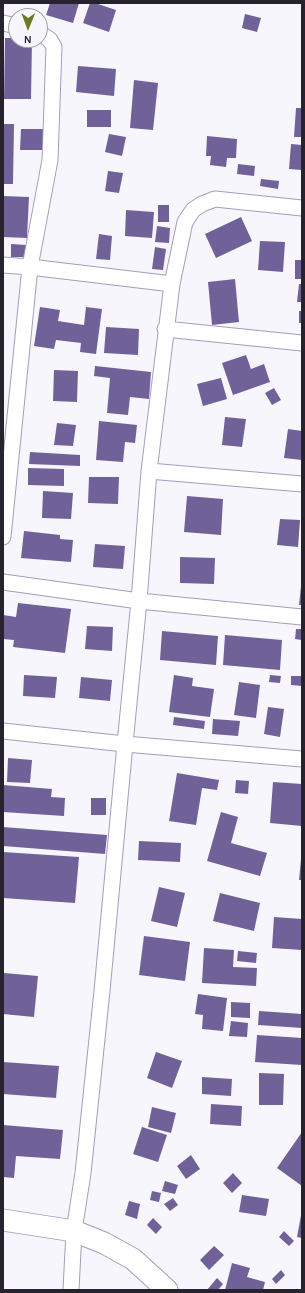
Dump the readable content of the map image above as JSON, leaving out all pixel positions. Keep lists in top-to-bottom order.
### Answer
{
  "north": "bottom"
}
